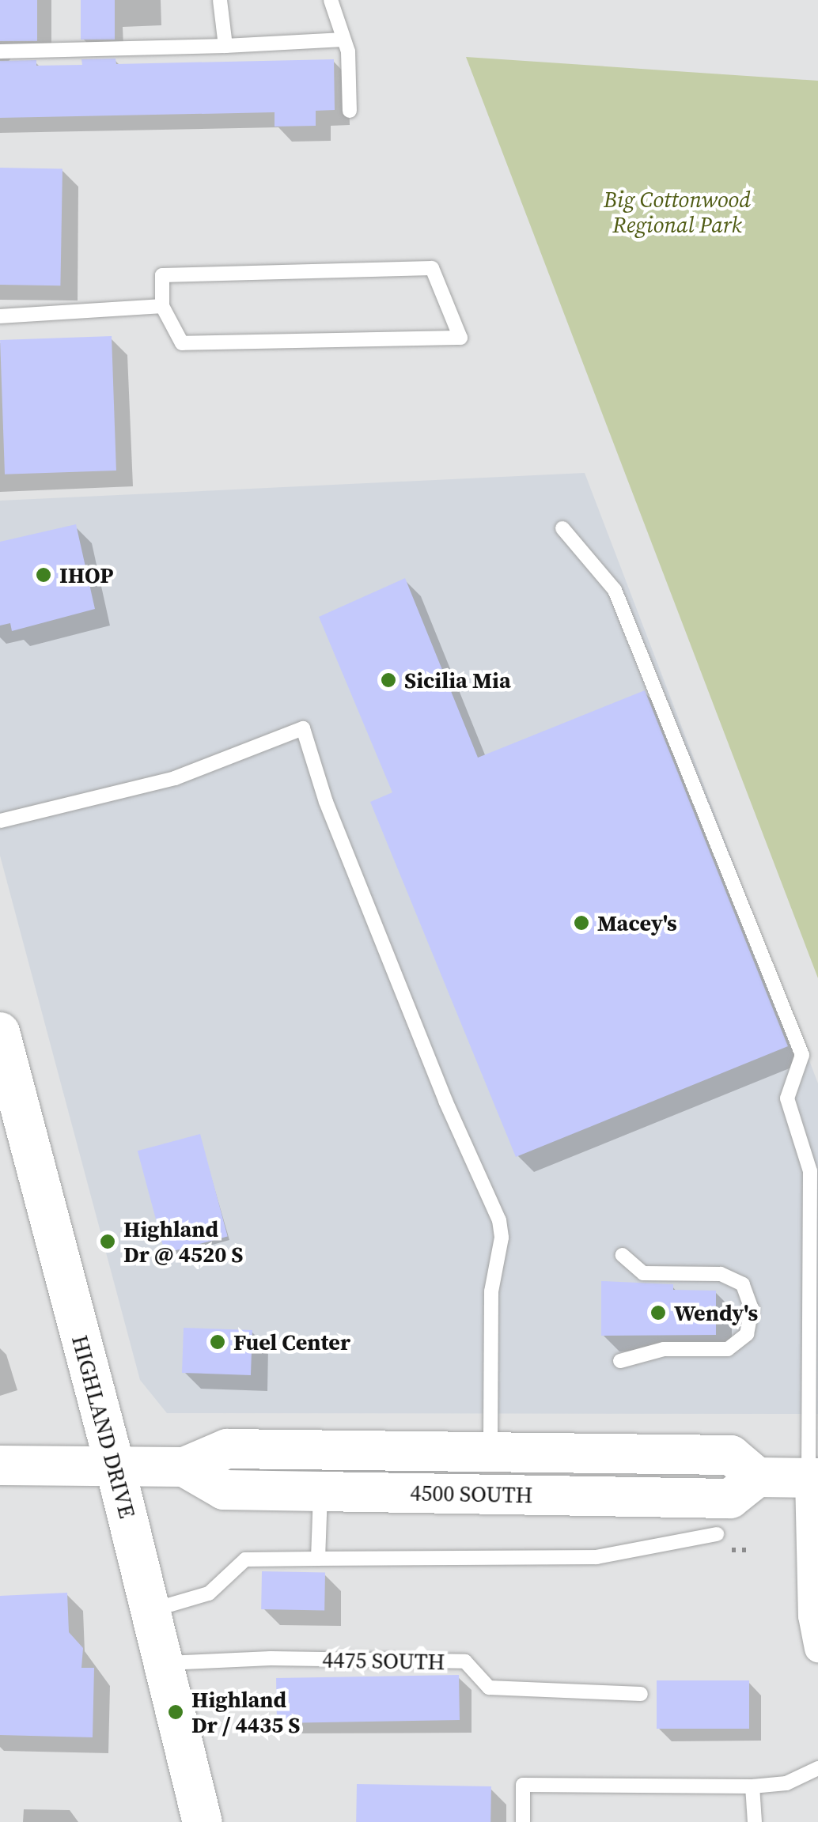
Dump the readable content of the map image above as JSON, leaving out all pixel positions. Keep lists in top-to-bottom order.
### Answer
{
  "streets": {
    "main road": ["HIGHLAND DRIVE", "4500 SOUTH"],
    "lane": ["4475 SOUTH"]
  },
  "crossings": [
    ["HIGHLAND DRIVE", "4500 SOUTH"],
    ["HIGHLAND DRIVE", "4475 SOUTH"]
  ],
  "parks": ["Big Cottonwood Regional Park"],
  "places": [
    "IHOP",
    "Sicilia Mia",
    "Macey's",
    "Highland Dr @ 4520 S",
    "Wendy's",
    "Fuel Center",
    "Highland Dr / 4435 S"
  ]
}
